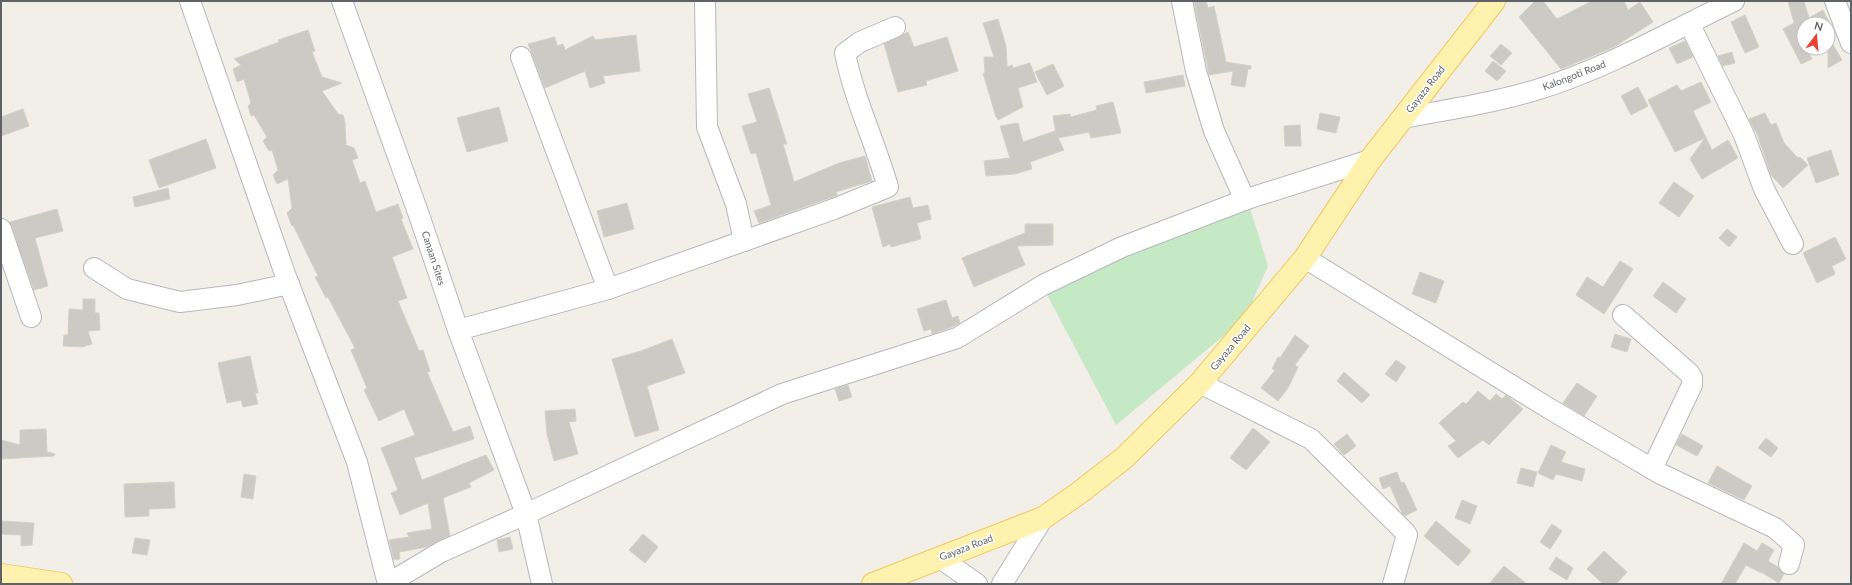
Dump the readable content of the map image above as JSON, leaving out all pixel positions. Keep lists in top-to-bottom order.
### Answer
{
  "streets": {
    "main road": ["Gayaza Road"],
    "street": ["Kalongoti Road", "Canaan Sites"]
  },
  "crossings": [
    ["Kalongoti Road", "Gayaza Road"]
  ],
  "north": "top"
}
